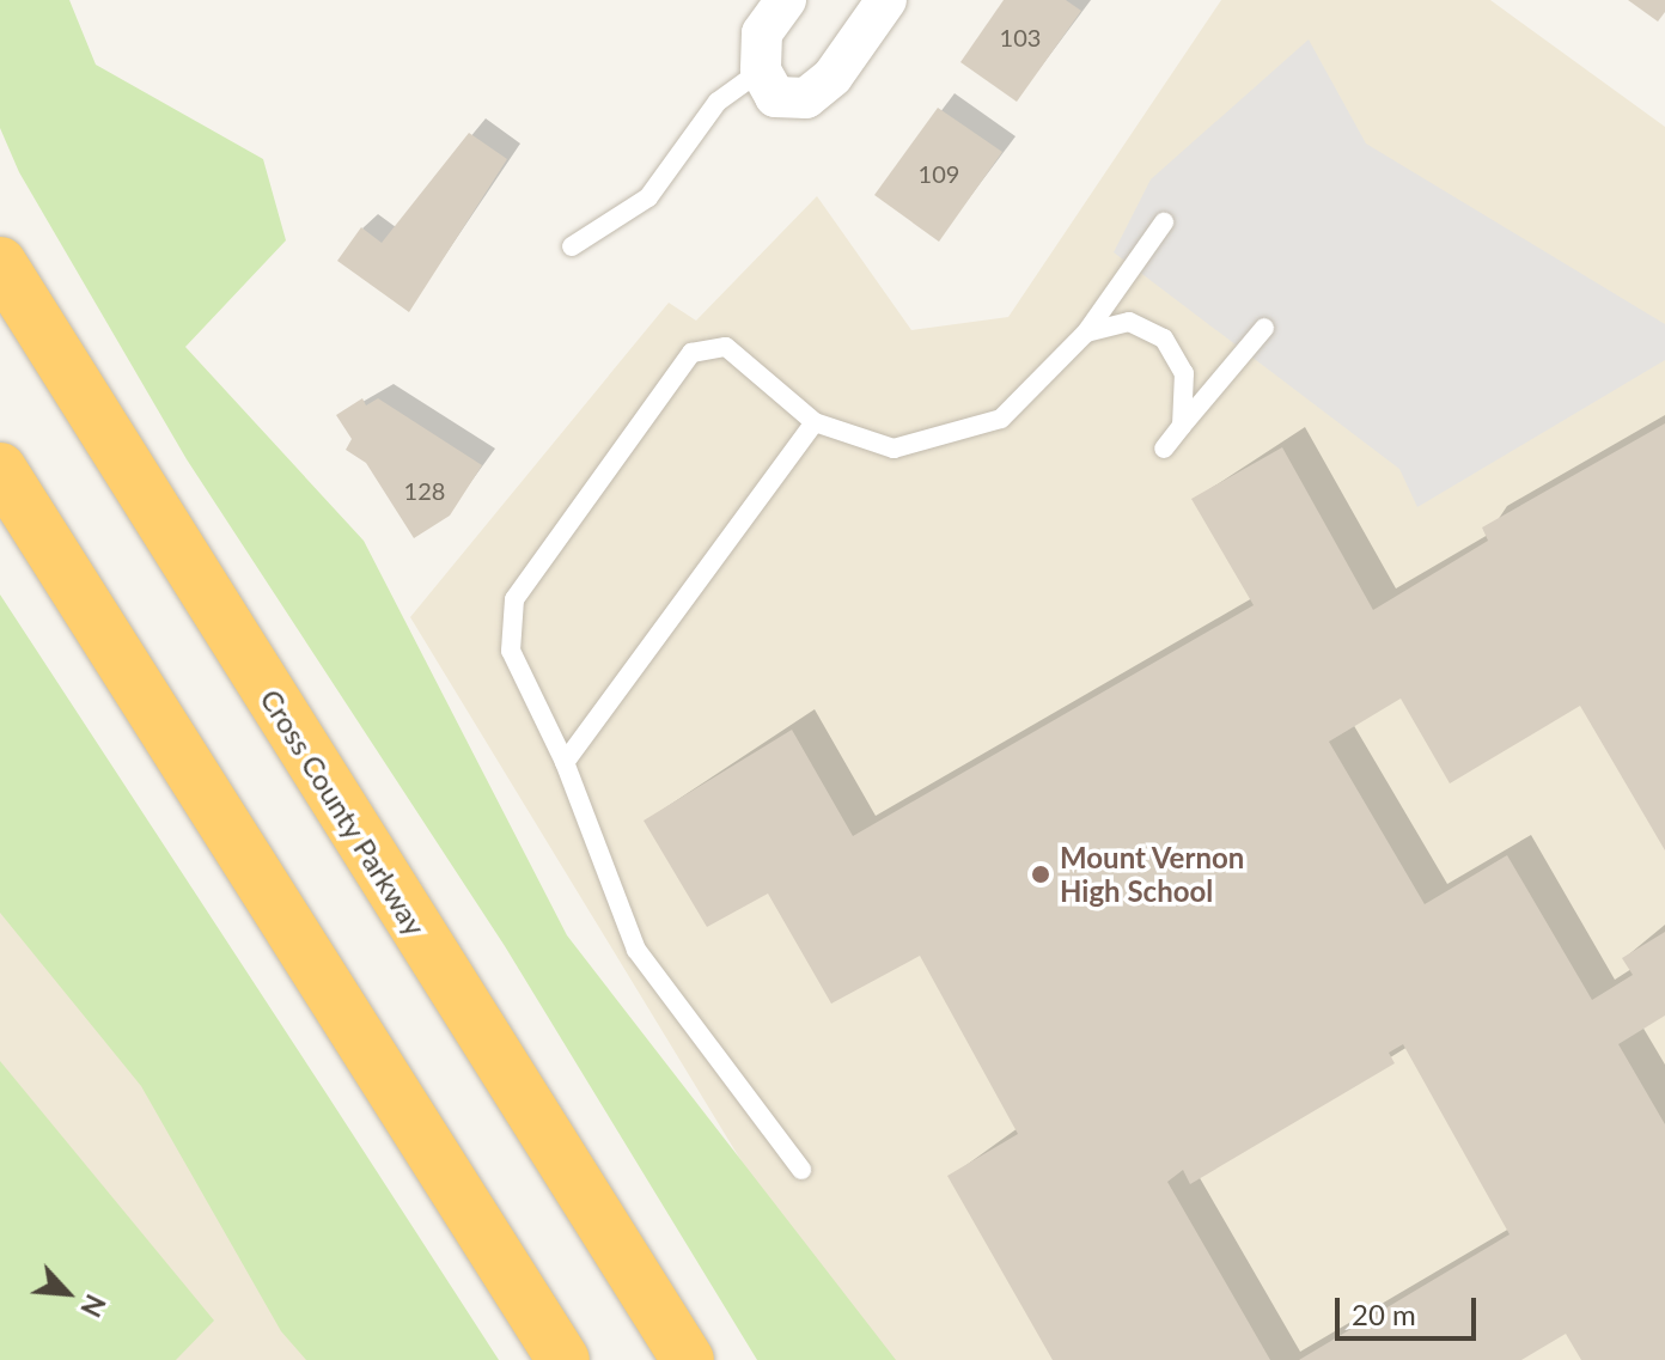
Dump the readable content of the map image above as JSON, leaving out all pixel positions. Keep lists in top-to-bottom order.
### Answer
{
  "streets": {
    "highway": ["Cross County Parkway"]
  },
  "places": ["Mount Vernon High School"],
  "house_numbers": ["103", "109", "128"],
  "scale_bar": "20 m",
  "north": "bottom right"
}
